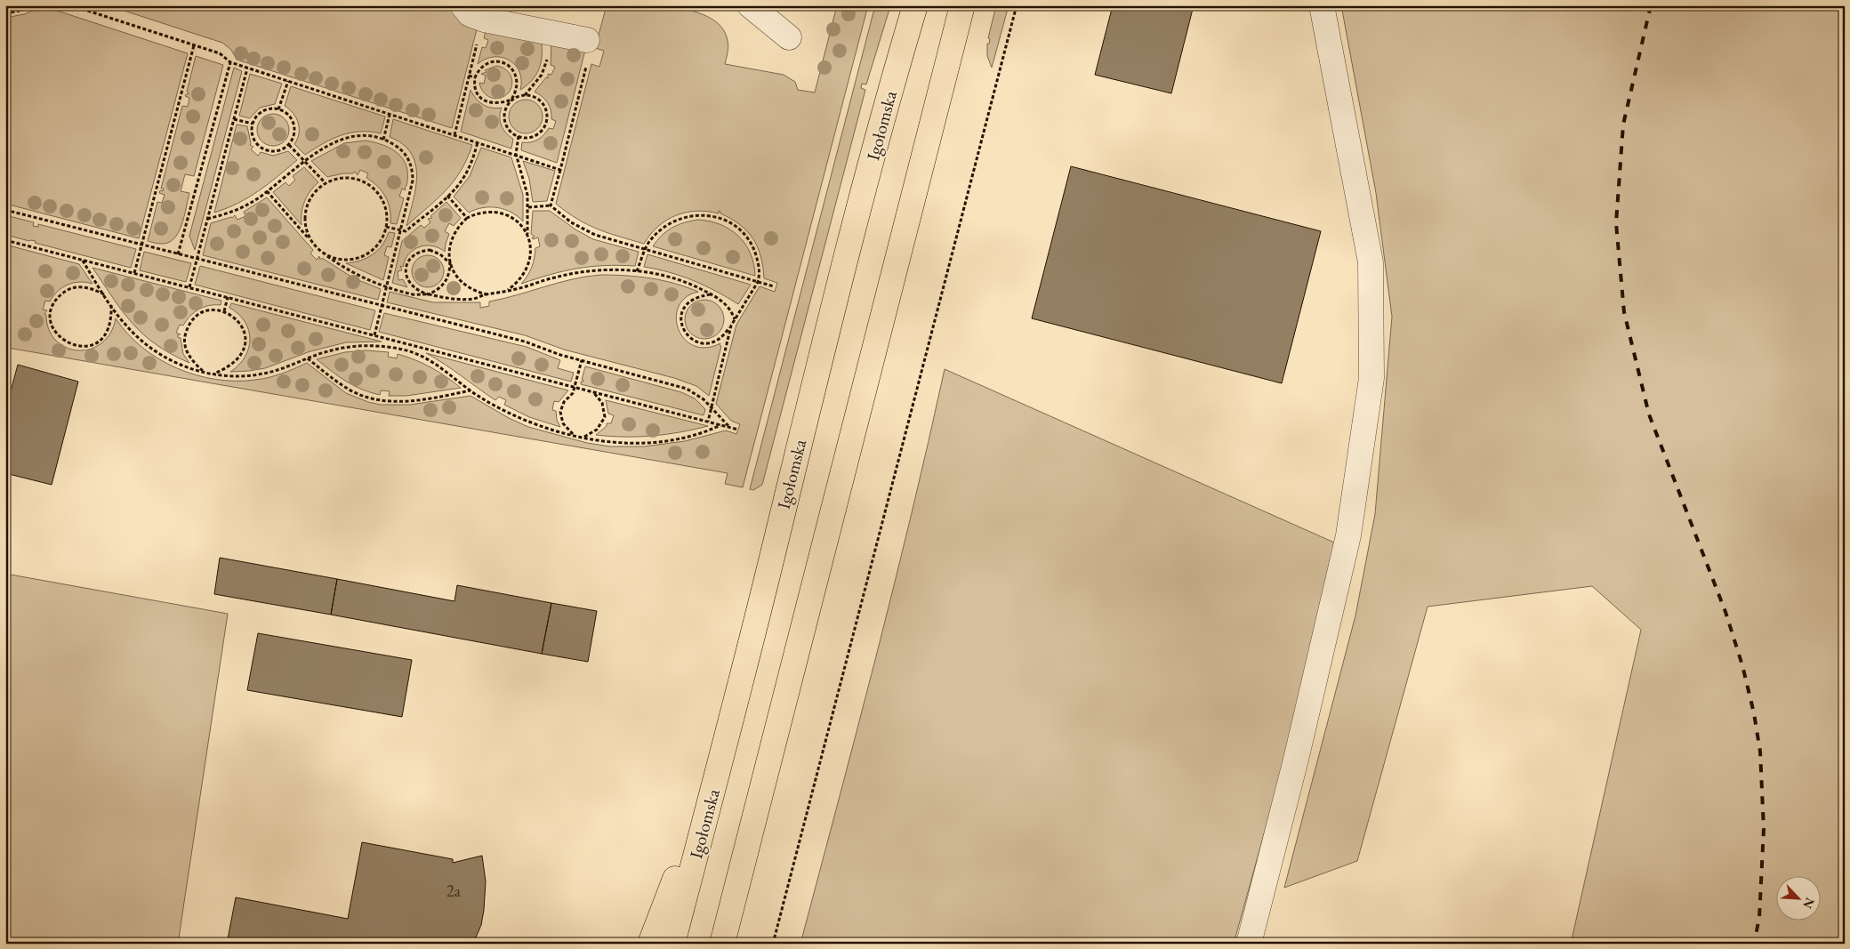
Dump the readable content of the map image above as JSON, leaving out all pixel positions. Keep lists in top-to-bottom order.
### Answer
{
  "streets": {
    "main road": ["Igołomska"]
  },
  "house_numbers": ["2a"],
  "north": "bottom right"
}
